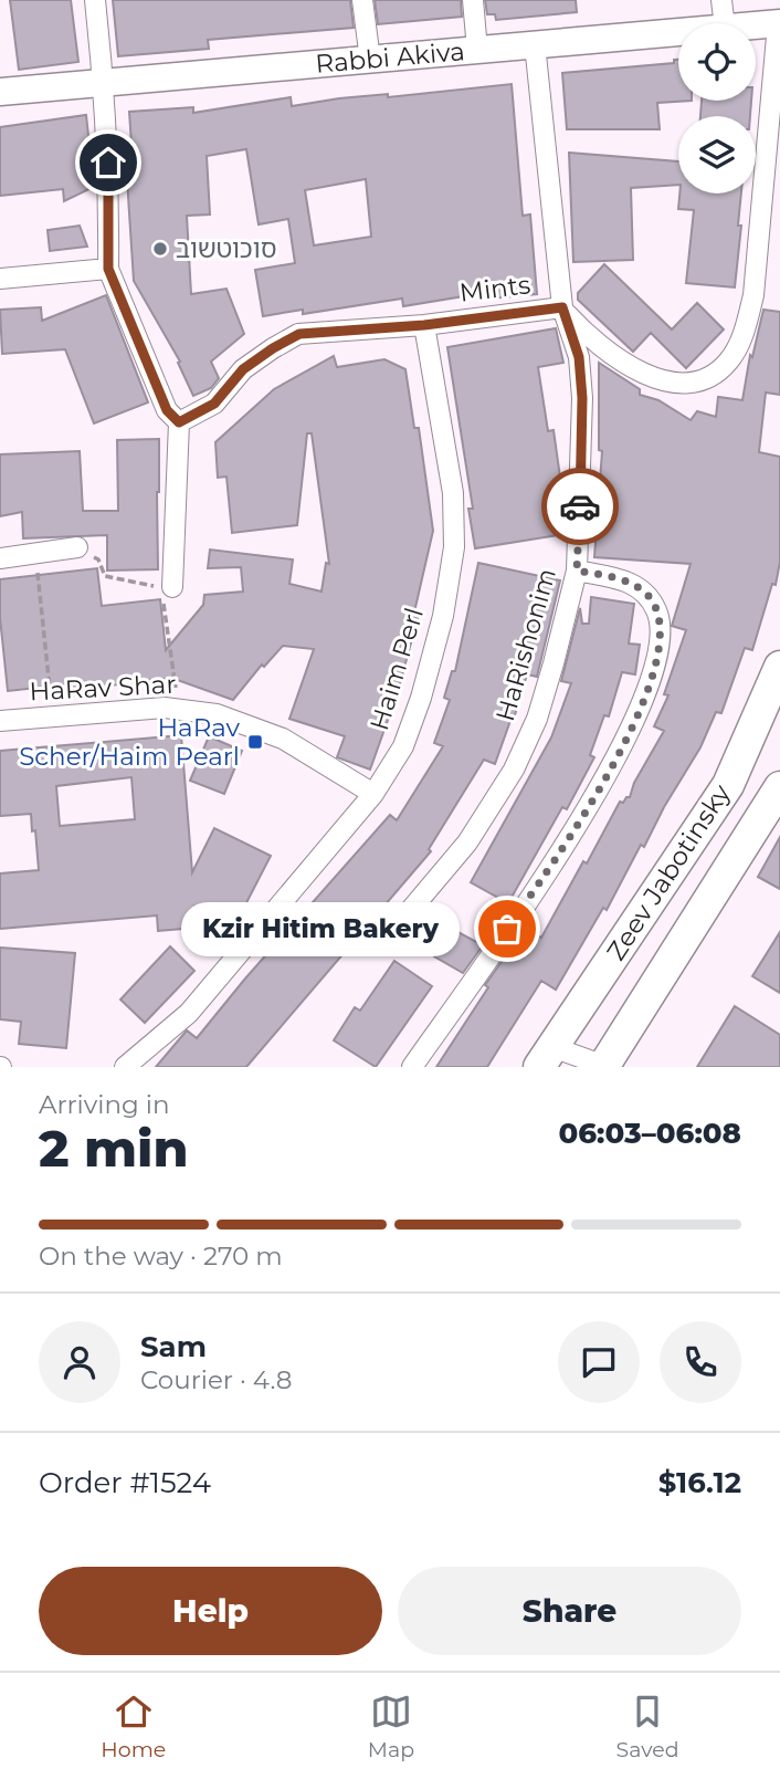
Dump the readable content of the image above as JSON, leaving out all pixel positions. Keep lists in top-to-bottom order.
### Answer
{
  "streets": {
    "main road": ["Zeev Jabotinsky"],
    "street": [
      "Rabbi Akiva",
      "Mints",
      "HaRishonim",
      "Haim Perl",
      "HaRav Shar"
    ]
  },
  "crossings": [
    ["Rabbi Akiva", "Mints"],
    ["Rabbi Akiva", "HaRishonim"],
    ["Mints", "HaRishonim"],
    ["Mints", "Haim Perl"],
    ["Haim Perl", "HaRav Shar"]
  ],
  "places": {
    "other": ["סוכוטשוב", "Kzir Hitim Bakery"],
    "transit": ["HaRav Scher/Haim Pearl"]
  },
  "page": {
    "bubble": "Kzir Hitim Bakery",
    "heading": ["2 min", "Arriving in", "06:03–06:08"],
    "panel": [
      "Sam",
      "Courier · 4.8",
      "Order #1524",
      "$16.12"
    ],
    "bar": "On the way · 270 m",
    "buttons": ["Help", "Share"],
    "tabs": ["Home", "Map", "Saved"]
  }
}
